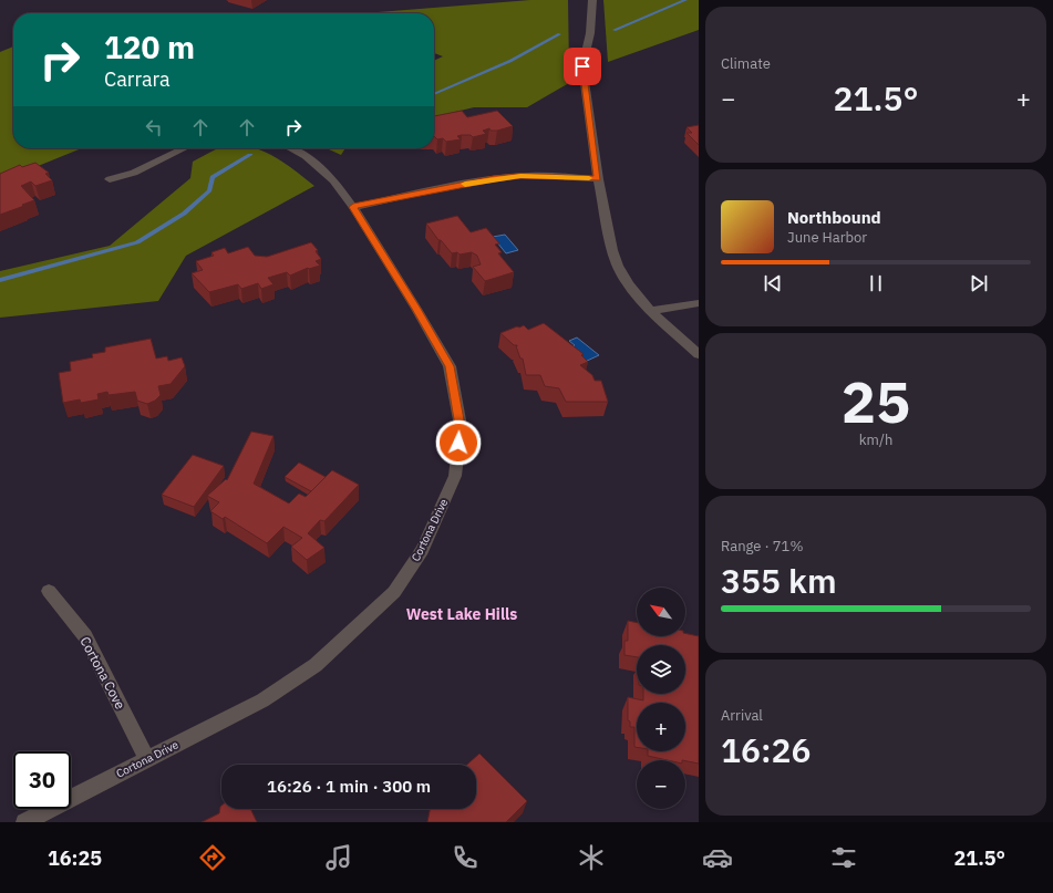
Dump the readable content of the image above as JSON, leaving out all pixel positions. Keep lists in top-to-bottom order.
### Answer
{
  "streets": {
    "street": ["Cortona Drive", "Cortona Cove"]
  },
  "crossings": [
    ["Cortona Drive", "Cortona Cove"]
  ],
  "districts": ["West Lake Hills"],
  "north": "top left",
  "page": {
    "tile": [
      "Climate",
      ["25", "km/h"],
      ["Range · 71%", "355 km"],
      ["Arrival", "16:26"]
    ],
    "turn": ["120 m", "Carrara"],
    "heat": ["−", "21.5°", "+"],
    "song": ["Northbound", "June Harbor"],
    "map_buttons": ["+", "−"],
    "limit": "30",
    "trip": "16:26 · 1 min · 300 m",
    "tabs": ["16:25", "21.5°"]
  }
}
